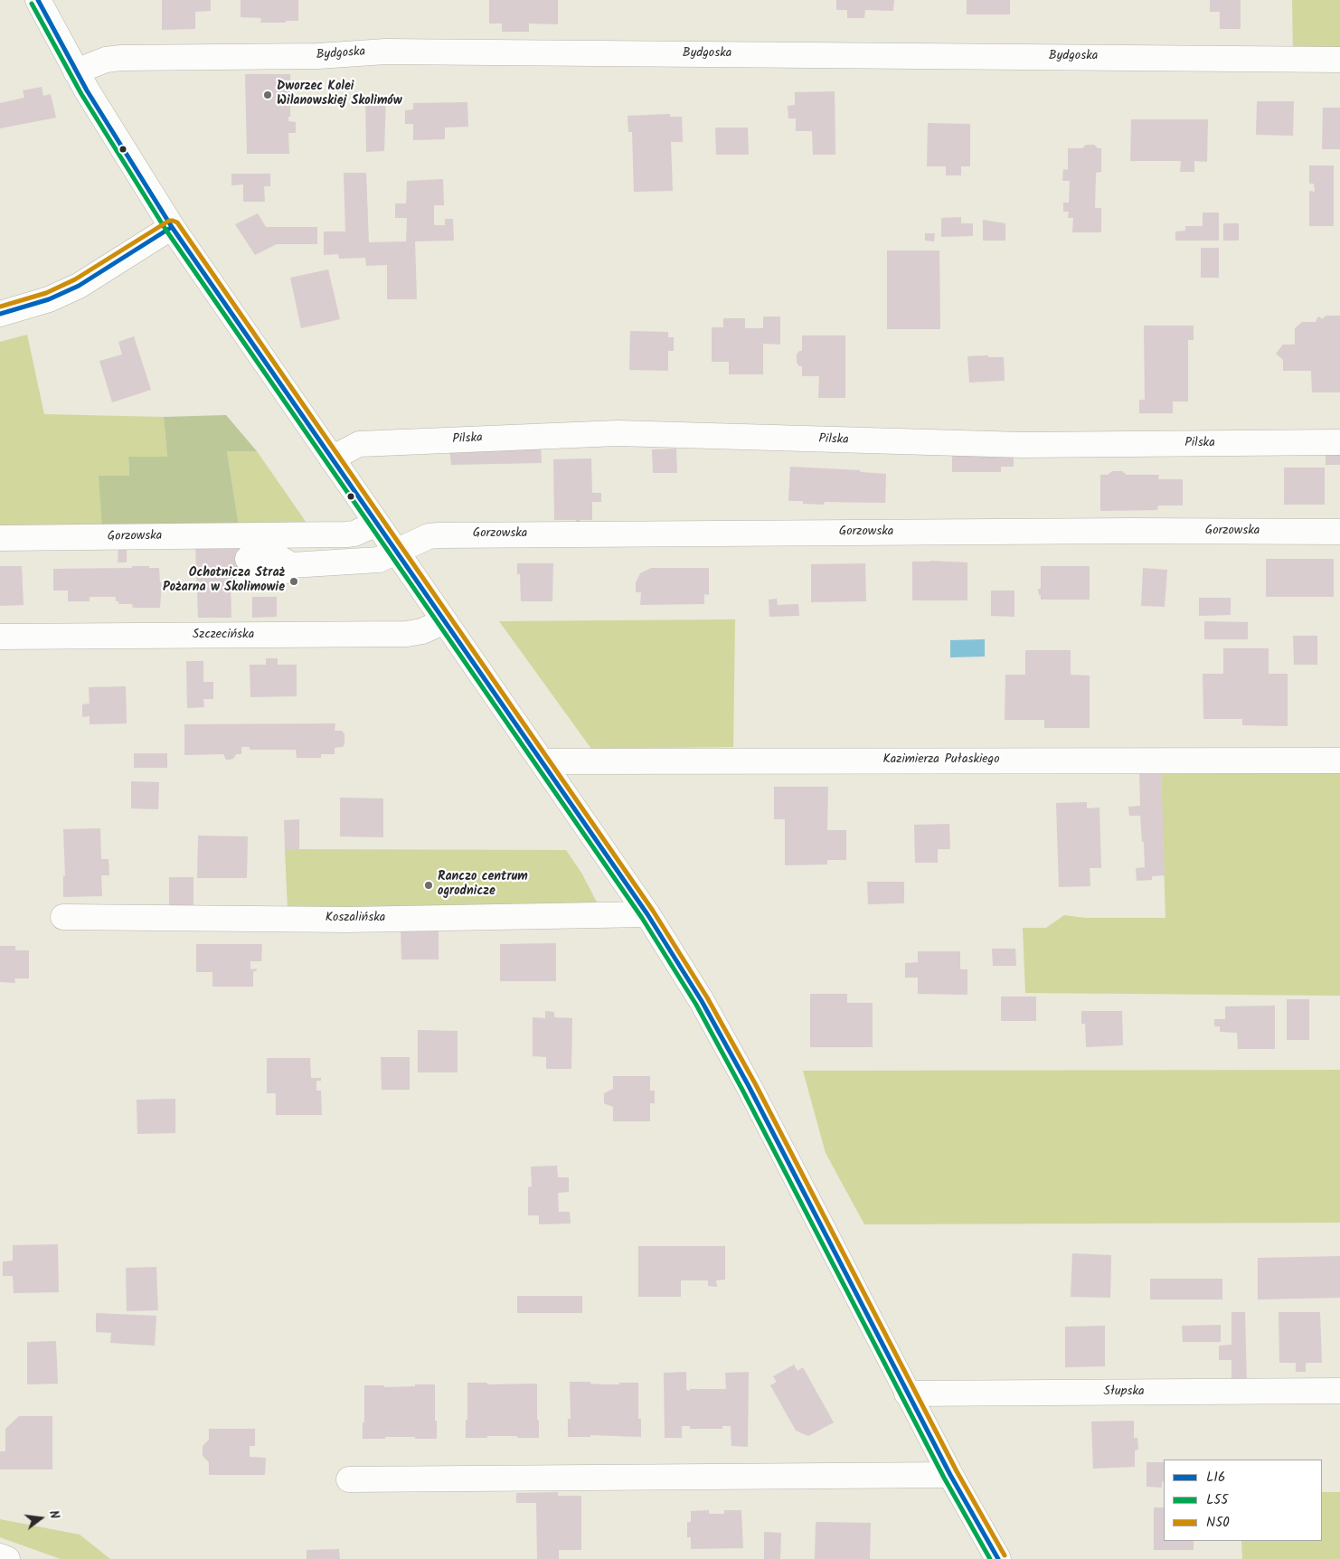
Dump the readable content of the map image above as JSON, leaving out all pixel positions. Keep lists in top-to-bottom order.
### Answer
{
  "streets": {
    "street": [
      "Bydgoska",
      "Pilska",
      "Gorzowska",
      "Szczecińska",
      "Kazimierza Pułaskiego",
      "Koszalińska",
      "Słupska"
    ]
  },
  "places": ["Dworzec Kolei Wilanowskiej Skolimów", "Ochotnicza Straż Pożarna w Skolimowie", "Ranczo centrum ogrodnicze"],
  "lines": ["transit line L16", "transit line L55", "transit line N50"],
  "legend": ["L16", "L55", "N50"],
  "north": "right"
}
